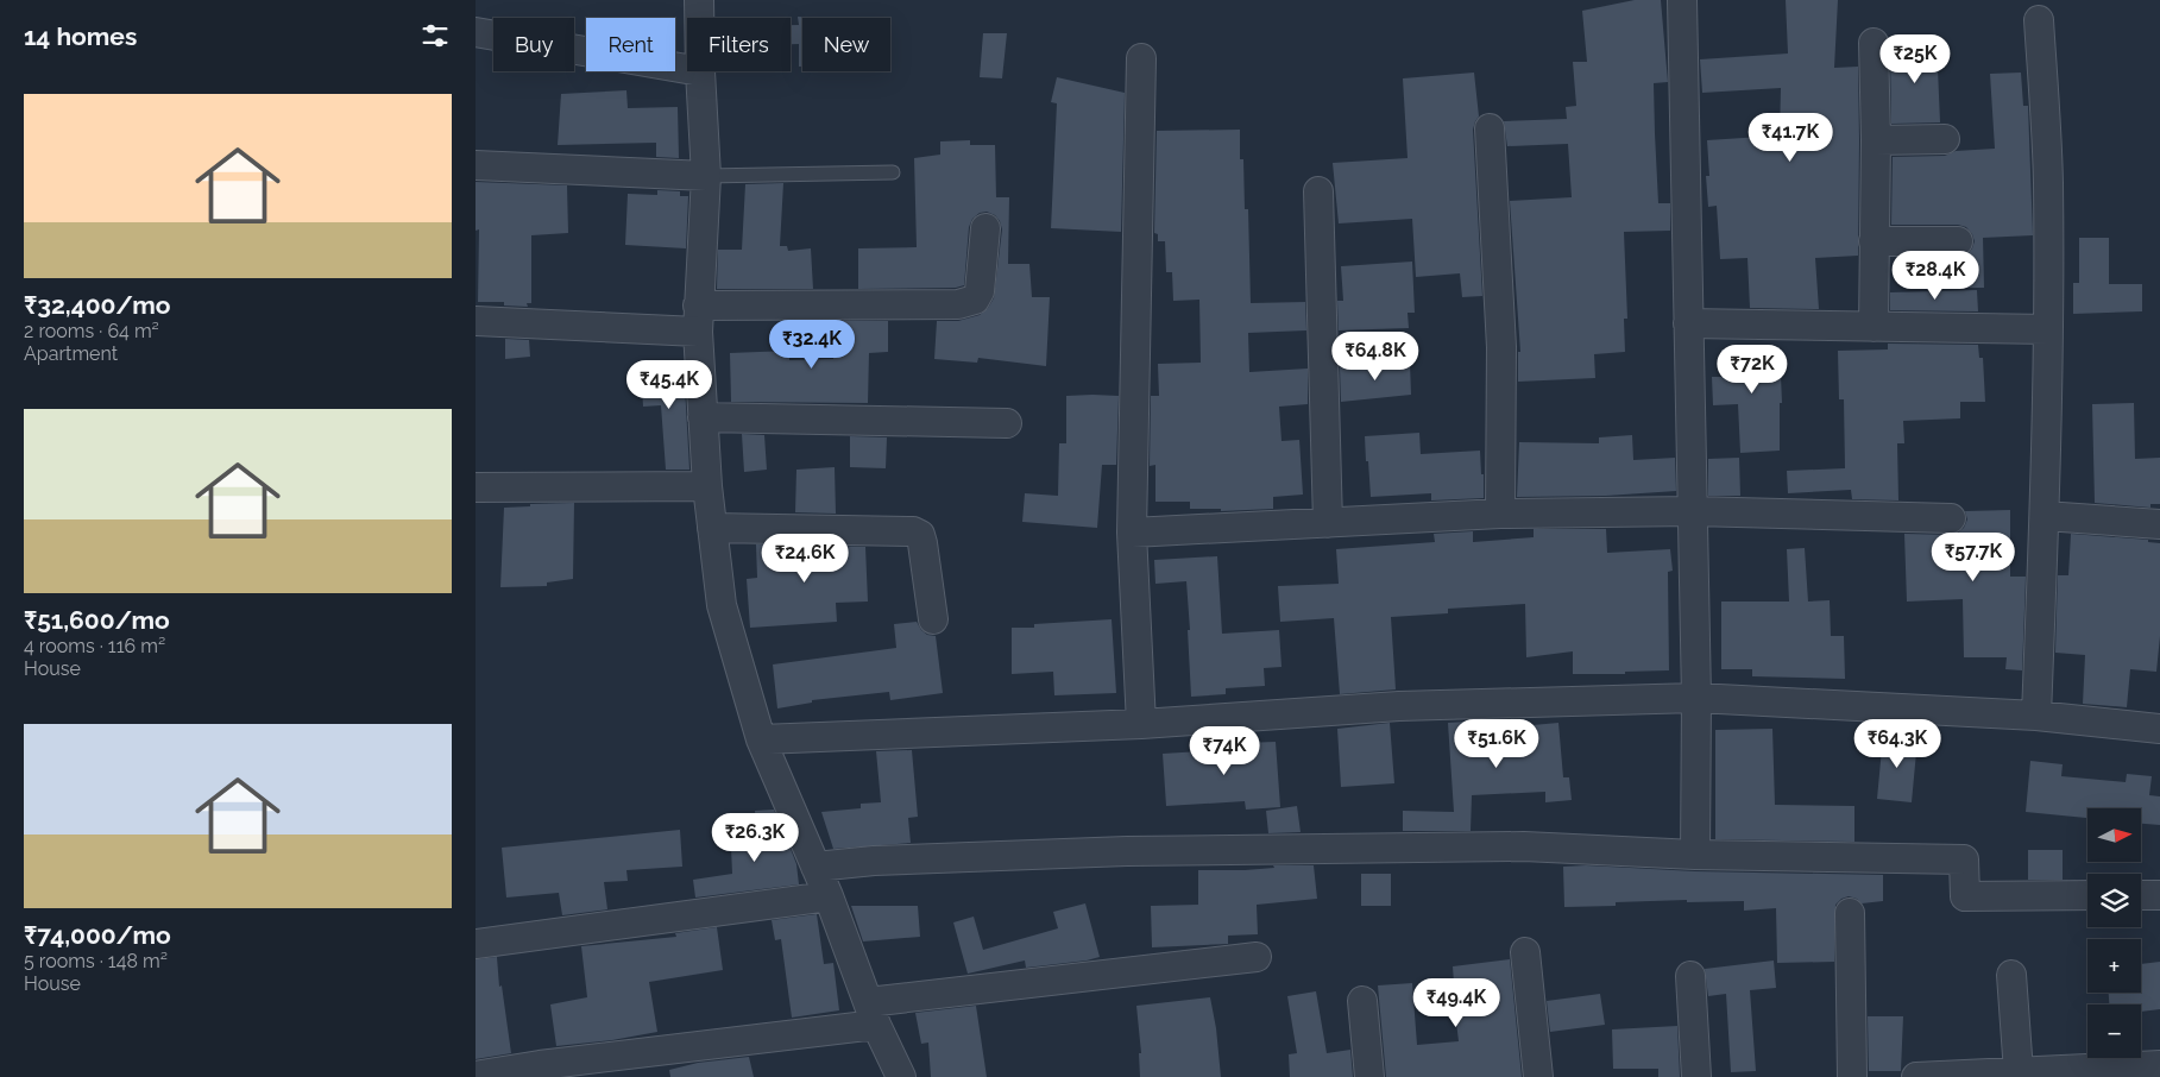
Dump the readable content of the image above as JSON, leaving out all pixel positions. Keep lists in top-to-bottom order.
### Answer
{
  "north": "right",
  "page": {
    "heading": "14 homes",
    "chip": [
      "Buy",
      "Rent",
      "Filters",
      "New"
    ],
    "price": [
      "₹25K",
      "₹41.7K",
      "₹28.4K",
      "₹32.4K",
      "₹64.8K",
      "₹72K",
      "₹45.4K",
      "₹57.7K",
      "₹24.6K",
      "₹51.6K",
      "₹64.3K",
      "₹74K",
      "₹26.3K",
      "₹49.4K"
    ],
    "list": [
      {
        "name": "₹32,400/mo",
        "note": "2 rooms · 64 m² · Apartment"
      },
      {
        "name": "₹51,600/mo",
        "note": "4 rooms · 116 m² · House"
      },
      {
        "name": "₹74,000/mo",
        "note": "5 rooms · 148 m² · House"
      }
    ],
    "map_buttons": ["+", "−"]
  }
}
